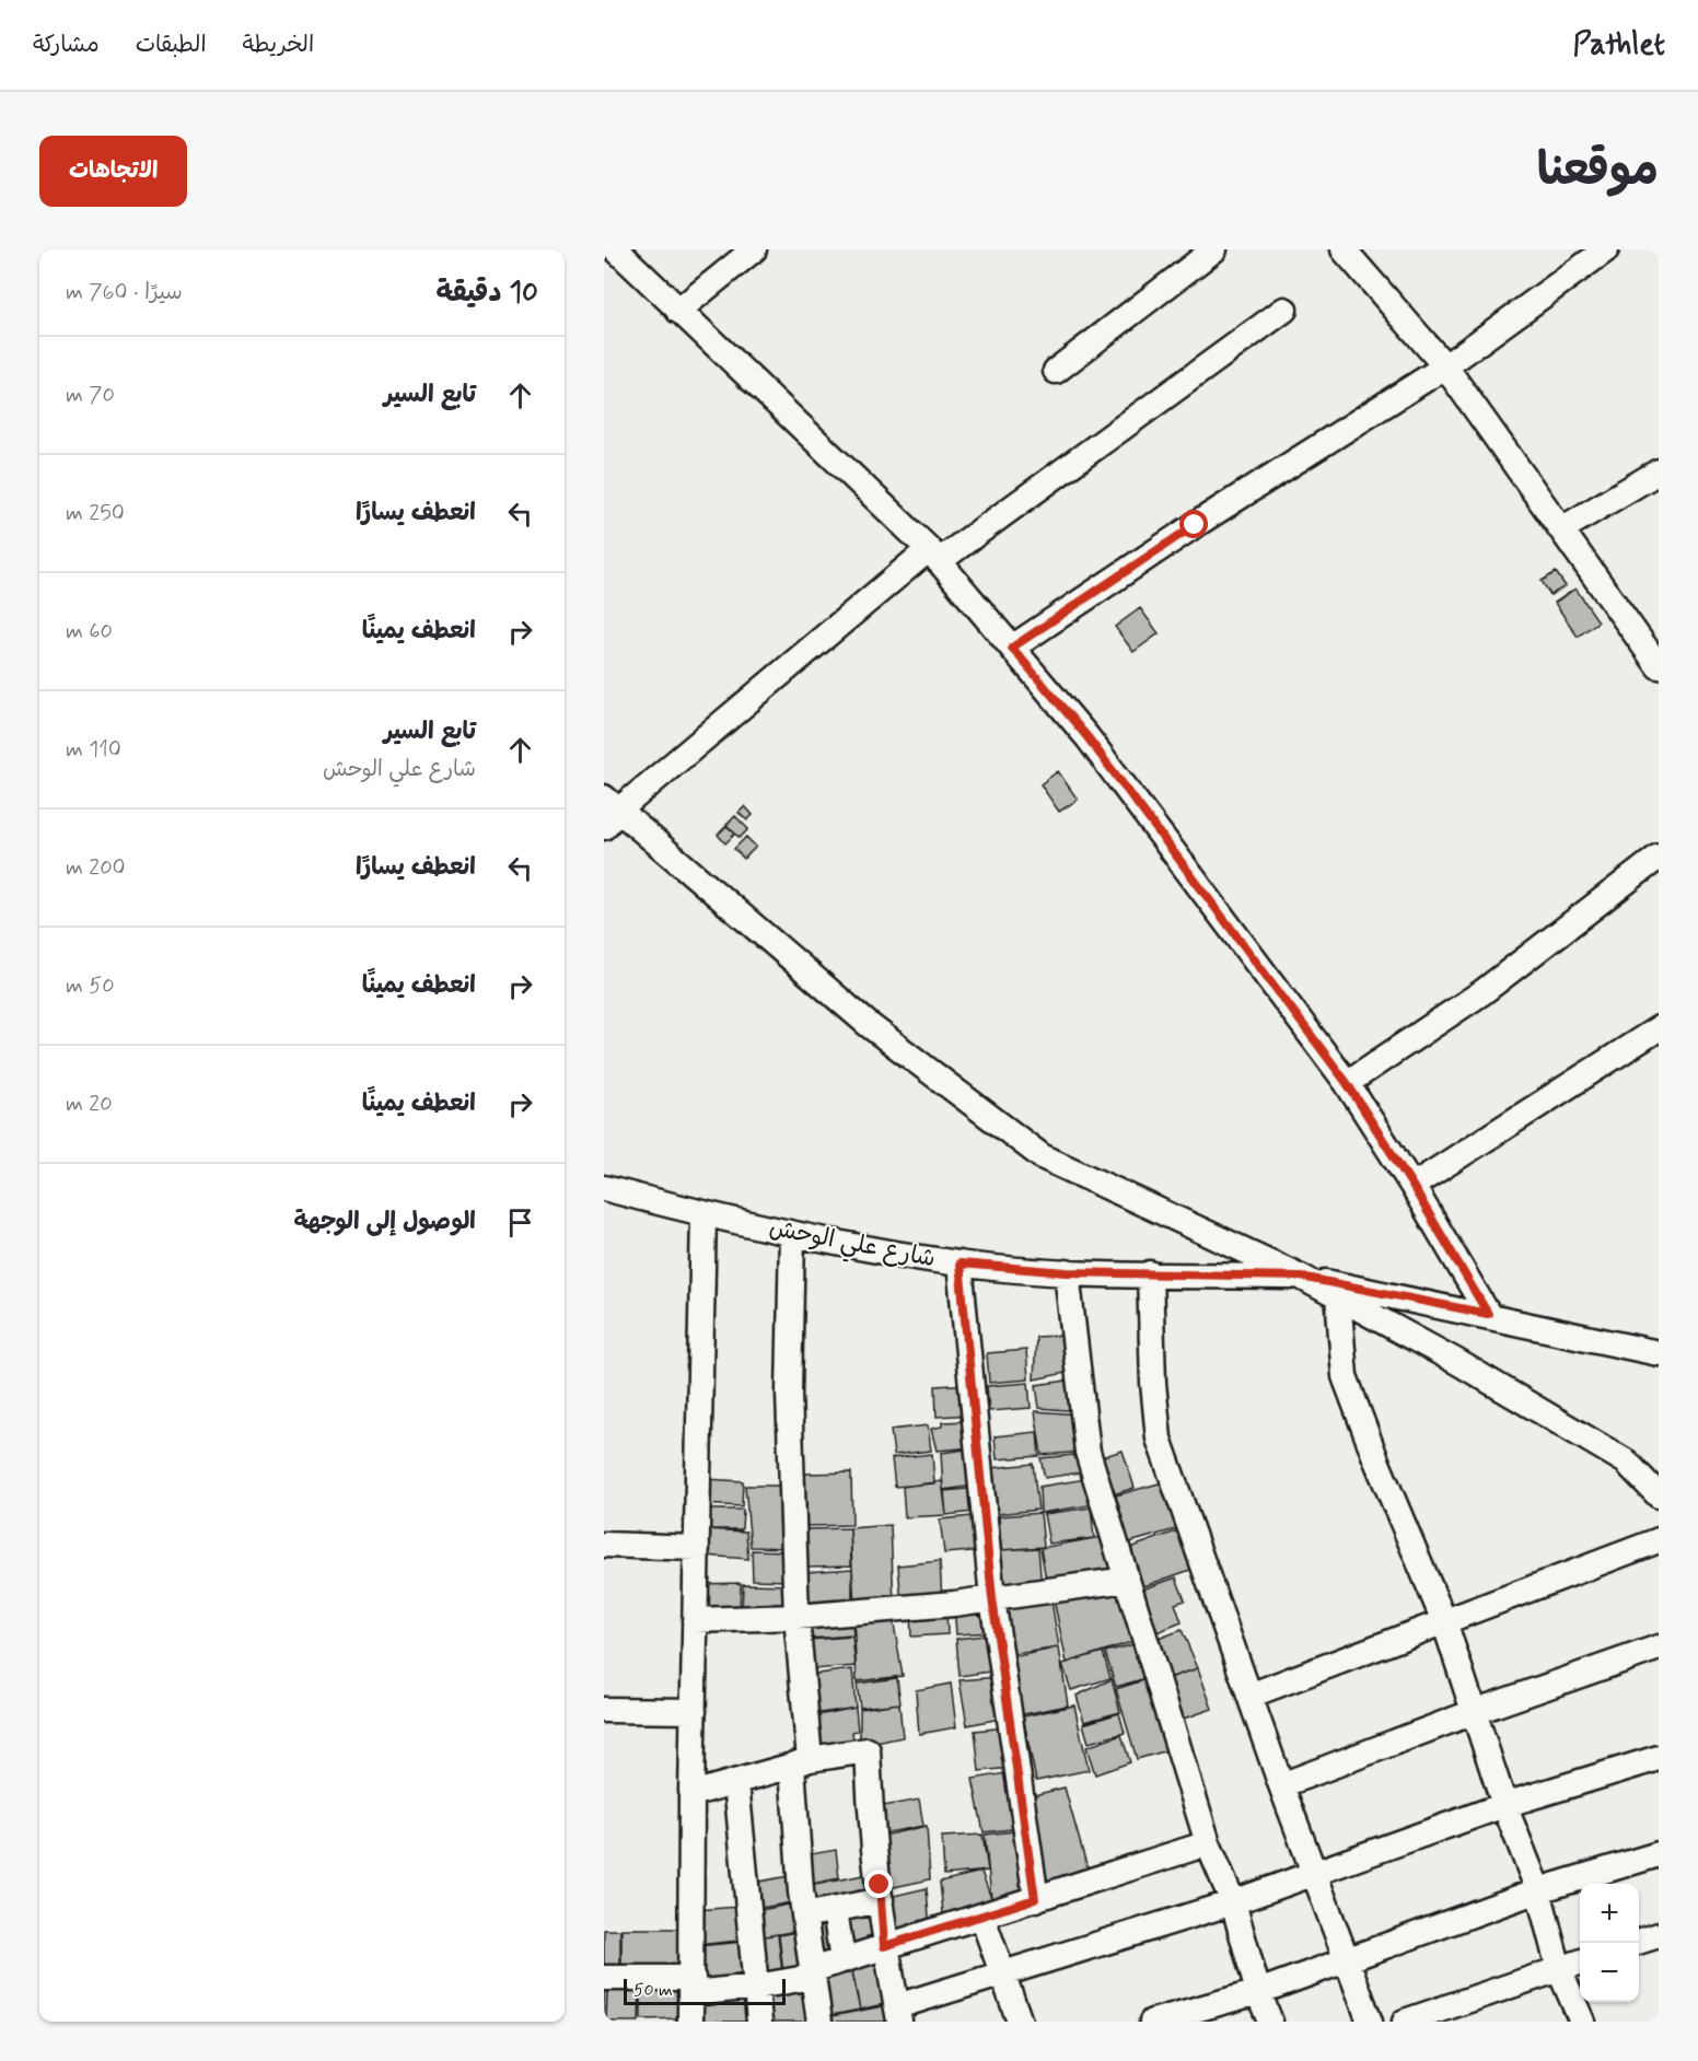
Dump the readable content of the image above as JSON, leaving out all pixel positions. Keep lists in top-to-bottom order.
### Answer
{
  "streets": {
    "street": ["شارع علي الوحش"]
  },
  "scale_bar": "50 m",
  "page": {
    "header": "Pathlet",
    "nav": ["الخريطة", "الطبقات", "مشاركة"],
    "title": "موقعنا",
    "buttons": "الاتجاهات",
    "heading": ["10 دقيقة", "سيرًا · 760 m"],
    "list": [
      ["تابع السير", "70 m"],
      ["انعطف يسارًا", "250 m"],
      ["انعطف يمينًا", "60 m"],
      ["تابع السير", "شارع علي الوحش", "110 m"],
      ["انعطف يسارًا", "200 m"],
      ["انعطف يمينًا", "50 m"],
      ["انعطف يمينًا", "20 m"],
      "الوصول إلى الوجهة"
    ],
    "map_buttons": ["+", "−"],
    "scale": "50 m"
  }
}
